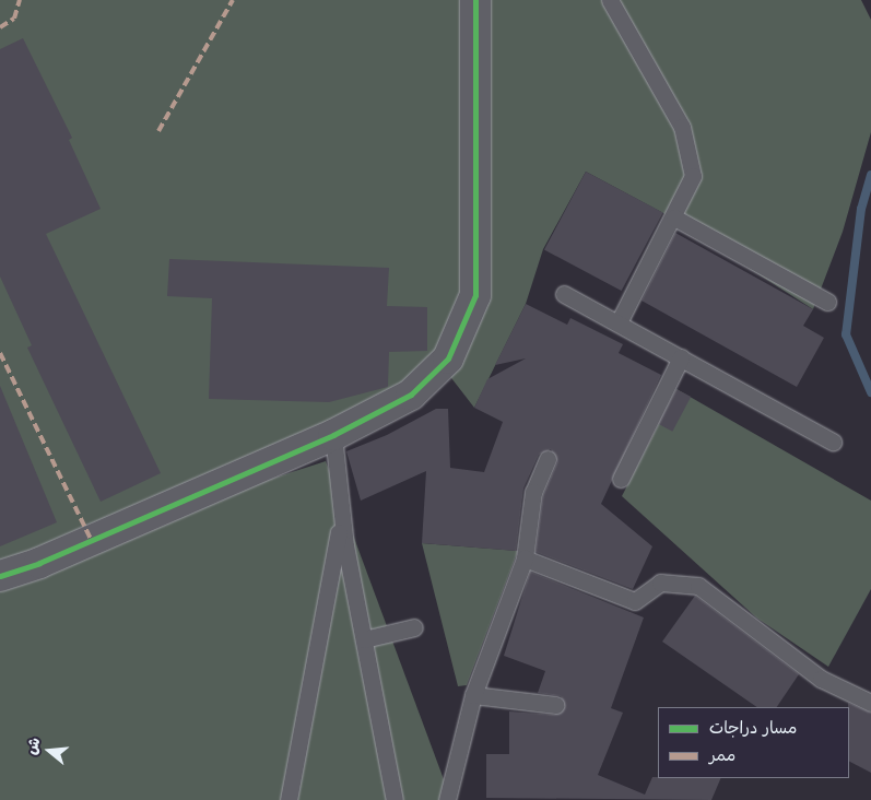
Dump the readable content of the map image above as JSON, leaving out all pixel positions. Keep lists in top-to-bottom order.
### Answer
{
  "legend": ["مسار دراجات", "ممر"],
  "north": "left"
}
